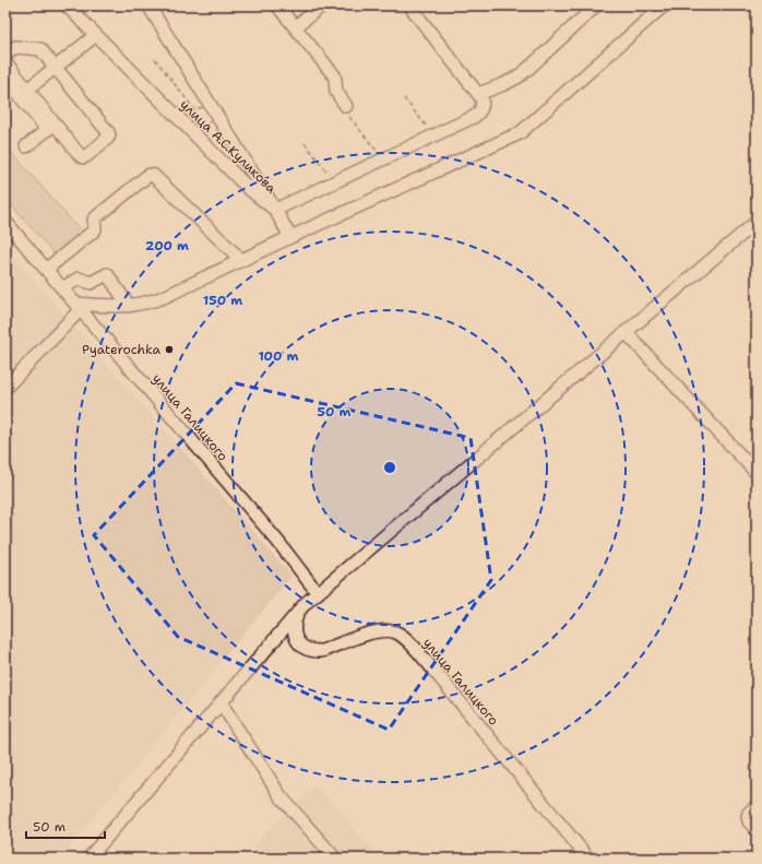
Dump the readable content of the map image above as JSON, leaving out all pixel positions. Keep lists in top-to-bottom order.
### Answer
{
  "streets": {
    "street": ["улица А.С.Куликова", "улица Галицкого"]
  },
  "places": ["Pyaterochka"],
  "scale_bar": "50 m",
  "rings": [
    "200 m",
    "150 m",
    "100 m",
    "50 m"
  ]
}
